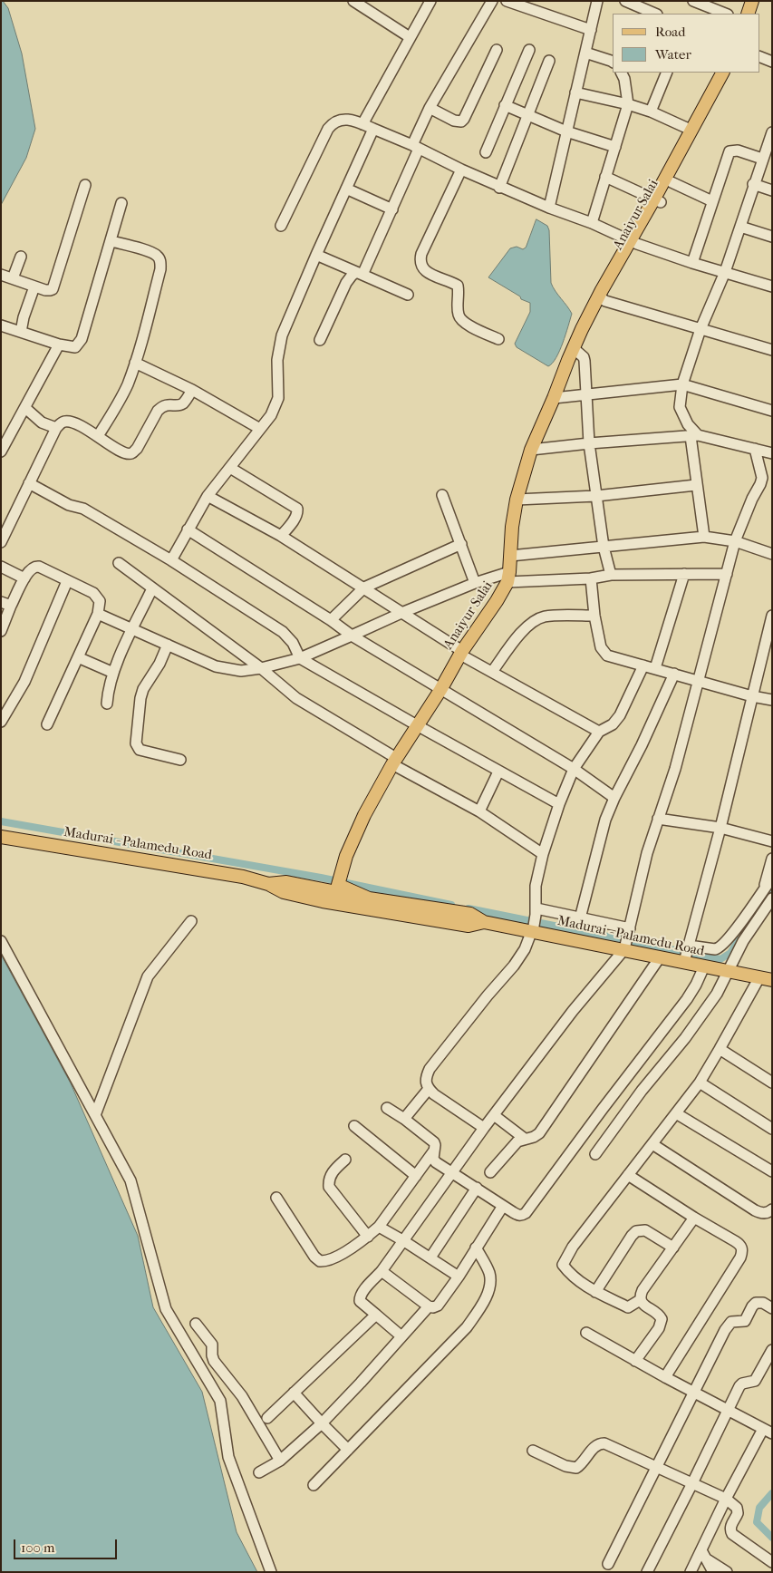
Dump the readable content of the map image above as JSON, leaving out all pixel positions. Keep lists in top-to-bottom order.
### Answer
{
  "streets": {
    "main road": ["Anaiyur Salai", "Madurai - Palamedu Road"]
  },
  "crossings": [
    ["Anaiyur Salai", "Madurai - Palamedu Road"]
  ],
  "legend": ["Road", "Water"],
  "scale_bar": "100 m"
}
